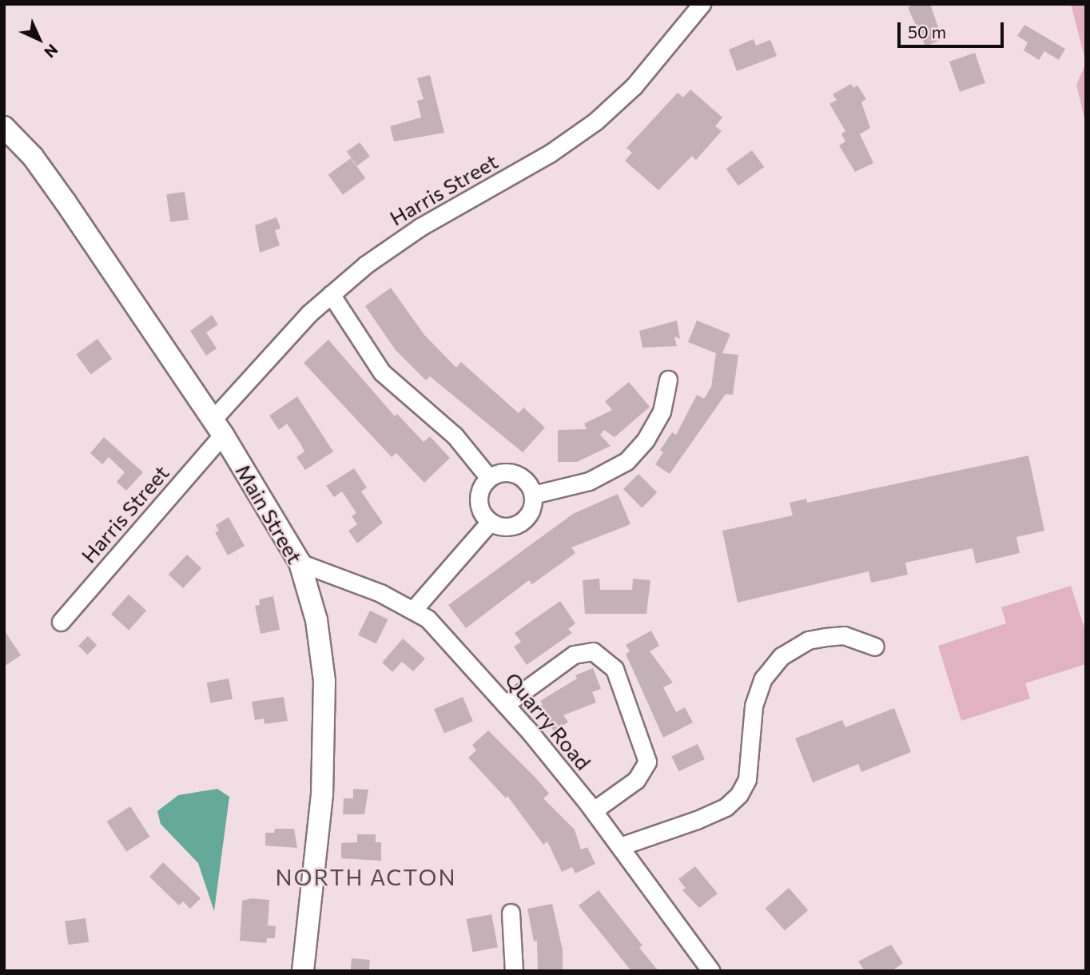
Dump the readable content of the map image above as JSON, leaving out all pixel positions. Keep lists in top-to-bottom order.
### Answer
{
  "streets": {
    "main road": ["Main Street"],
    "street": ["Harris Street", "Quarry Road"]
  },
  "crossings": [
    ["Harris Street", "Main Street"],
    ["Main Street", "Quarry Road"]
  ],
  "districts": ["NORTH ACTON"],
  "scale_bar": "50 m",
  "north": "bottom right"
}
